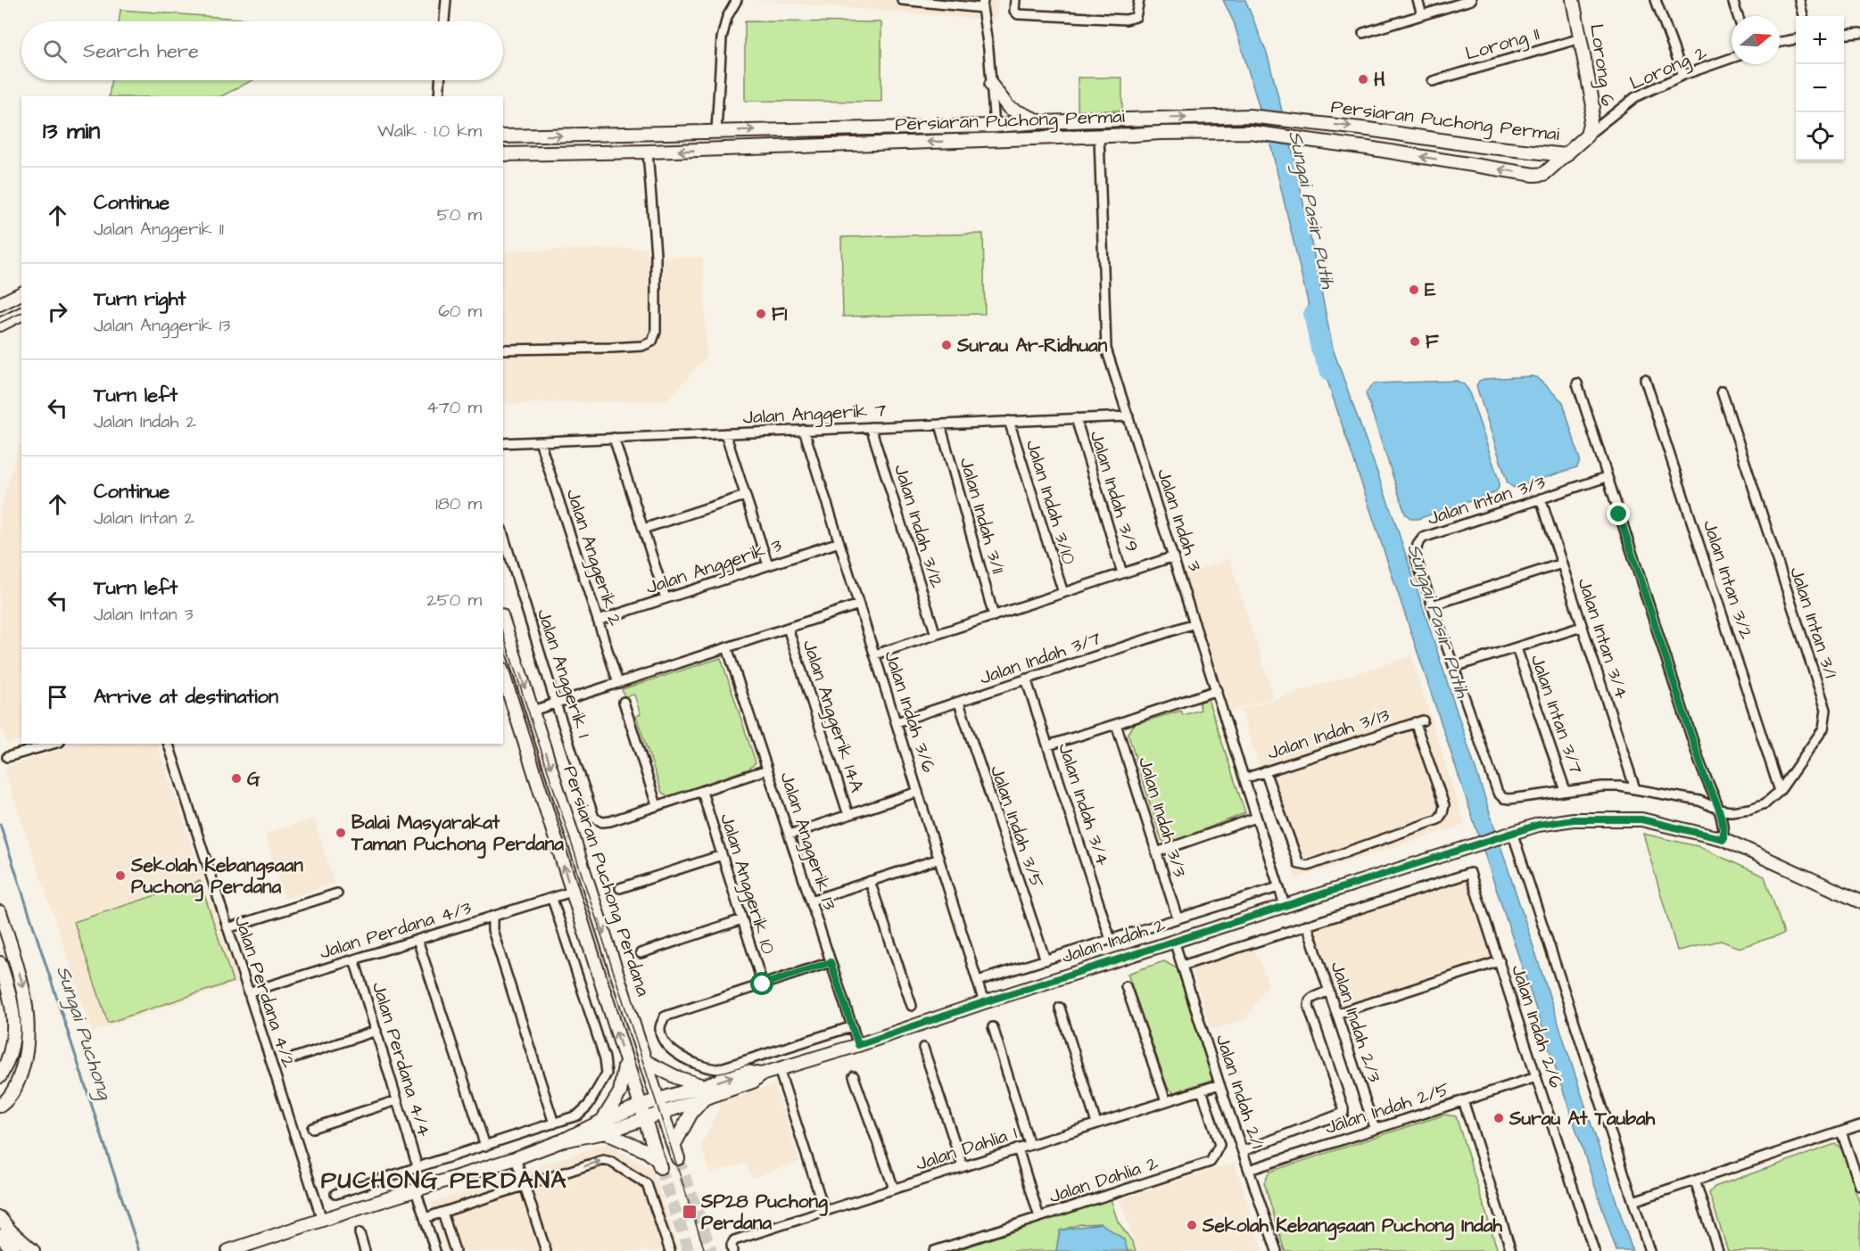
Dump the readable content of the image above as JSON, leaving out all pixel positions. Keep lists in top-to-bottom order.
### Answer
{
  "streets": {
    "street": [
      "Lorong 11",
      "Lorong 6",
      "Lorong 2",
      "Persiaran Puchong Permai",
      "Jalan Anggerik 7",
      "Jalan Indah 3/9",
      "Jalan Intan 3/3",
      "Jalan Indah 3/10",
      "Jalan Indah 3/11",
      "Jalan Indah 3",
      "Jalan Indah 3/12",
      "Jalan Anggerik 2",
      "Jalan Anggerik 3",
      "Jalan Intan 3/2",
      "Jalan Intan 3/1",
      "Jalan Intan 3/4",
      "Jalan Indah 3/7",
      "Jalan Anggerik 1",
      "Jalan Indah 3/6",
      "Jalan Intan 3/7",
      "Jalan Anggerik 14A",
      "Jalan Indah 3/13",
      "Jalan Indah 3/4",
      "Jalan Indah 3/3",
      "Jalan Indah 3/5",
      "Jalan Anggerik 13",
      "Persiaran Puchong Perdana",
      "Jalan Anggerik 10",
      "Jalan Perdana 4/3",
      "Jalan Indah 2",
      "Jalan Perdana 4/2",
      "Jalan Indah 2/3",
      "Jalan Indah 2/6",
      "Jalan Perdana 4/4",
      "Jalan Indah 2/1",
      "Jalan Indah 2/5",
      "Jalan Dahlia 1",
      "Jalan Dahlia 2"
    ]
  },
  "crossings": [
    ["Lorong 11", "Lorong 6"],
    ["Lorong 6", "Lorong 2"],
    ["Persiaran Puchong Permai", "Jalan Indah 3"],
    ["Jalan Anggerik 7", "Jalan Indah 3/9"],
    ["Jalan Anggerik 7", "Jalan Indah 3/10"],
    ["Jalan Anggerik 7", "Jalan Indah 3/11"],
    ["Jalan Anggerik 7", "Jalan Indah 3"],
    ["Jalan Anggerik 7", "Jalan Indah 3/12"],
    ["Jalan Anggerik 7", "Jalan Anggerik 2"],
    ["Jalan Anggerik 7", "Jalan Indah 3/6"],
    ["Jalan Intan 3/3", "Jalan Intan 3/1"],
    ["Jalan Intan 3/3", "Jalan Intan 3/4"],
    ["Jalan Intan 3/3", "Jalan Intan 3/7"],
    ["Jalan Indah 3", "Jalan Indah 3/7"],
    ["Jalan Indah 3", "Jalan Indah 3/13"],
    ["Jalan Indah 3", "Jalan Indah 2"],
    ["Jalan Anggerik 2", "Jalan Anggerik 3"],
    ["Jalan Anggerik 3", "Jalan Indah 3/6"],
    ["Jalan Intan 3/2", "Jalan Intan 3/1"],
    ["Jalan Indah 3/7", "Jalan Indah 3/6"],
    ["Jalan Indah 3/7", "Jalan Indah 3/4"],
    ["Jalan Indah 3/7", "Jalan Indah 3/5"],
    ["Jalan Indah 3/6", "Jalan Indah 2"],
    ["Jalan Anggerik 13", "Jalan Indah 2"],
    ["Persiaran Puchong Perdana", "Jalan Perdana 4/3"],
    ["Persiaran Puchong Perdana", "Jalan Indah 2"],
    ["Jalan Perdana 4/3", "Jalan Perdana 4/2"],
    ["Jalan Perdana 4/3", "Jalan Perdana 4/4"],
    ["Jalan Indah 2", "Jalan Indah 2/1"],
    ["Jalan Indah 2/3", "Jalan Indah 2/6"],
    ["Jalan Indah 2/3", "Jalan Indah 2/5"],
    ["Jalan Indah 2/6", "Jalan Indah 2/5"],
    ["Jalan Indah 2/1", "Jalan Indah 2/5"],
    ["Jalan Indah 2/1", "Jalan Dahlia 1"],
    ["Jalan Dahlia 1", "Jalan Dahlia 2"]
  ],
  "districts": ["PUCHONG PERDANA"],
  "water": ["Sungai Pasir Putih", "Sungai Puchong"],
  "places": {
    "other": [
      "H",
      "E",
      "F1",
      "F",
      "Surau Ar-Ridhuan",
      "G",
      "Balai Masyarakat Taman Puchong Perdana",
      "Sekolah Kebangsaan Puchong Perdana",
      "Surau At Taubah",
      "Sekolah Kebangsaan Puchong Indah"
    ],
    "transit": ["SP28 Puchong Perdana"]
  },
  "north": "right",
  "page": {
    "map_buttons": ["+", "−"],
    "search": "Search here",
    "heading": ["13 min", "Walk · 1.0 km"],
    "list": [
      ["Continue", "Jalan Anggerik 11", "50 m"],
      ["Turn right", "Jalan Anggerik 13", "60 m"],
      ["Turn left", "Jalan Indah 2", "470 m"],
      ["Continue", "Jalan Intan 2", "180 m"],
      ["Turn left", "Jalan Intan 3", "250 m"],
      "Arrive at destination"
    ]
  }
}
